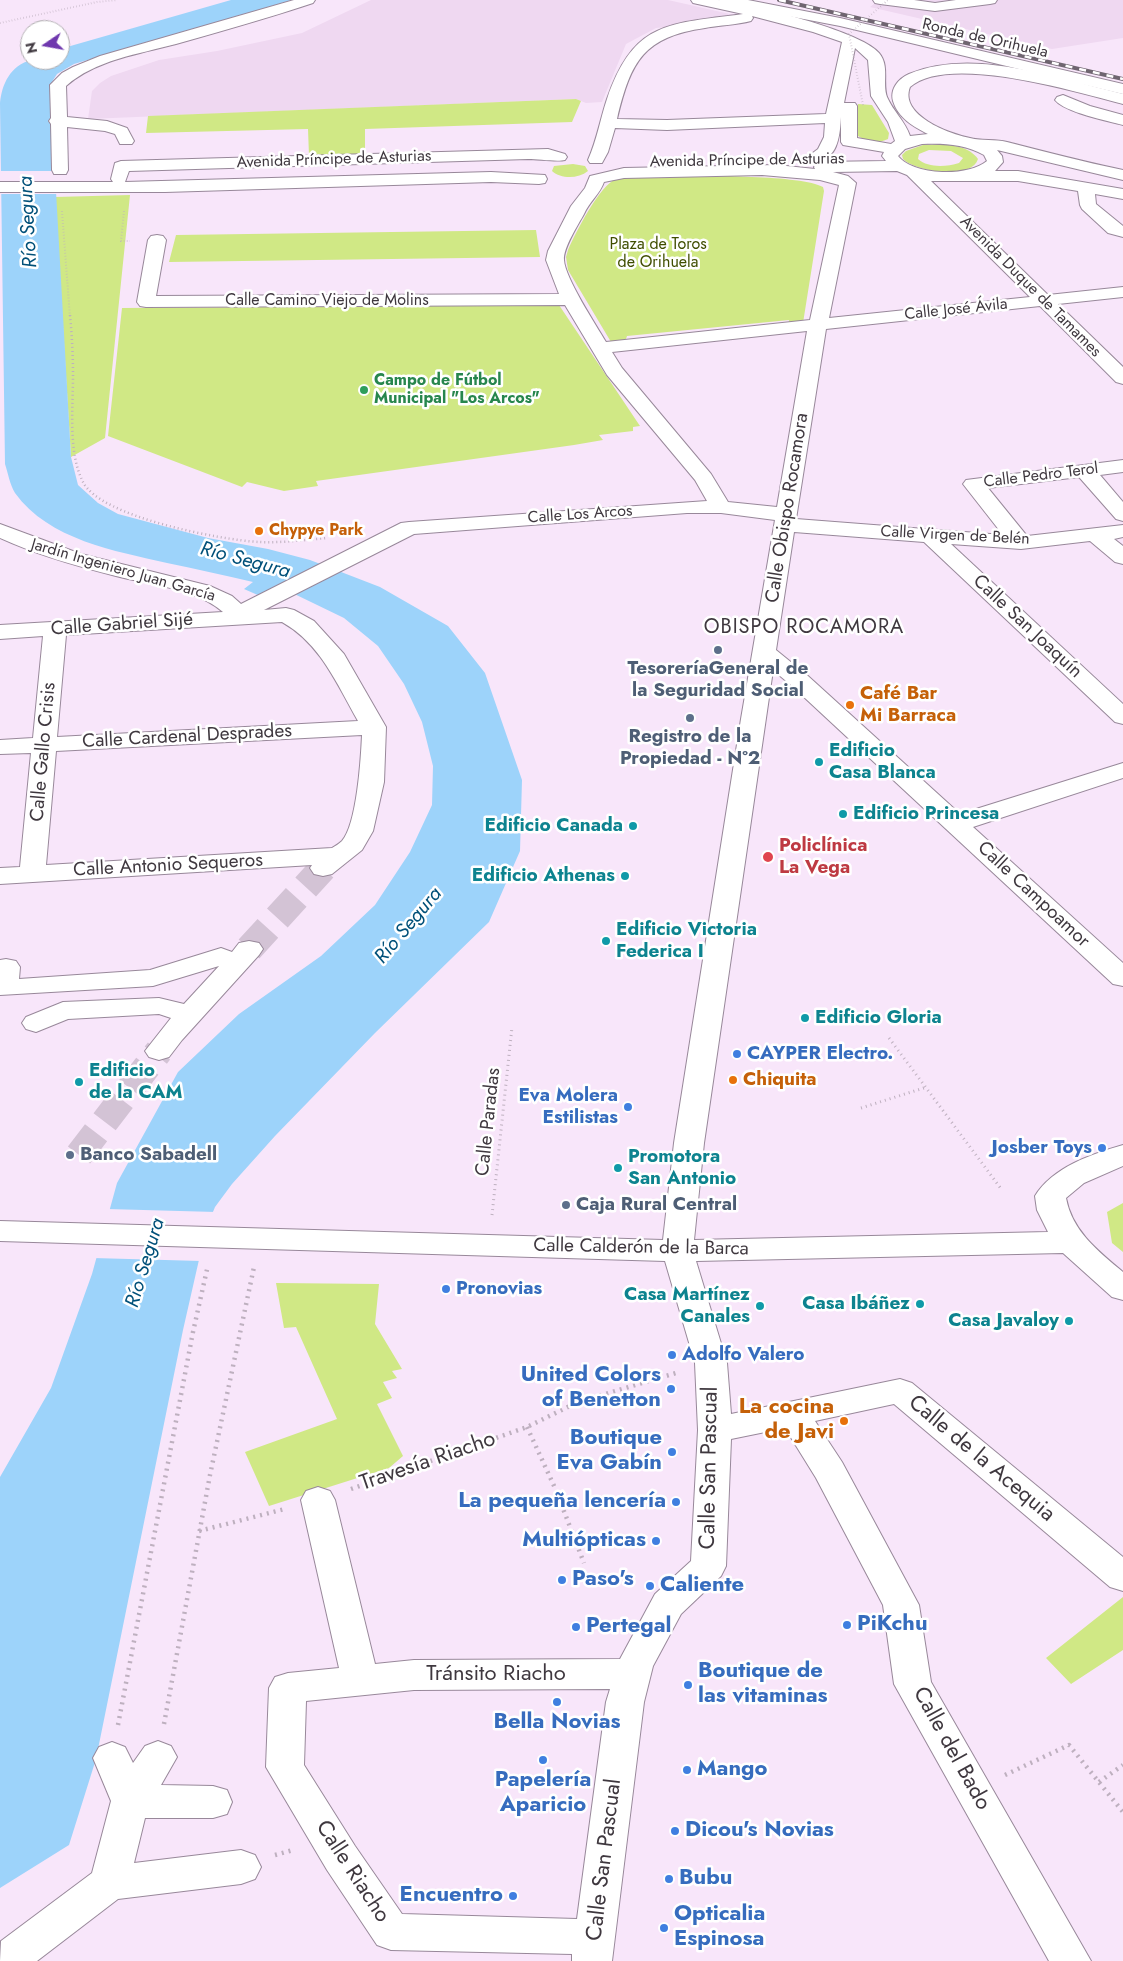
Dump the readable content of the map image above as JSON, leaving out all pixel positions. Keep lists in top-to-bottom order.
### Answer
{
  "streets": {
    "street": [
      "Ronda de Orihuela",
      "Avenida Príncipe de Asturias",
      "Avenida Duque de Tamames",
      "Calle Camino Viejo de Molins",
      "Calle José Ávila",
      "Calle Pedro Terol",
      "Calle Obispo Rocamora",
      "Calle Los Arcos",
      "Calle Virgen de Belén",
      "Jardín Ingeniero Juan García",
      "Calle Gabriel Sijé",
      "Calle San Joaquín",
      "Calle Cardenal Desprades",
      "Calle Gallo Crisis",
      "Calle Antonio Sequeros",
      "Calle Campoamor",
      "Calle Calderón de la Barca",
      "Calle de la Acequia",
      "Calle San Pascual",
      "Tránsito Riacho",
      "Calle del Bado",
      "Calle Riacho"
    ],
    "path": ["Calle Paradas", "Travesía Riacho"]
  },
  "crossings": [
    ["Avenida Príncipe de Asturias", "Calle Obispo Rocamora"],
    ["Avenida Duque de Tamames", "Calle José Ávila"],
    ["Calle José Ávila", "Calle Obispo Rocamora"],
    ["Calle Pedro Terol", "Calle Virgen de Belén"],
    ["Calle Obispo Rocamora", "Calle Los Arcos"],
    ["Calle Obispo Rocamora", "Calle Virgen de Belén"],
    ["Calle Obispo Rocamora", "Calle Campoamor"],
    ["Calle Obispo Rocamora", "Calle Calderón de la Barca"],
    ["Calle Obispo Rocamora", "Calle San Pascual"],
    ["Calle Los Arcos", "Calle Virgen de Belén"],
    ["Calle Los Arcos", "Jardín Ingeniero Juan García"],
    ["Calle Los Arcos", "Calle Gabriel Sijé"],
    ["Calle Virgen de Belén", "Calle San Joaquín"],
    ["Jardín Ingeniero Juan García", "Calle Gabriel Sijé"],
    ["Calle Gabriel Sijé", "Calle Cardenal Desprades"],
    ["Calle Gabriel Sijé", "Calle Gallo Crisis"],
    ["Calle Gabriel Sijé", "Calle Antonio Sequeros"],
    ["Calle Cardenal Desprades", "Calle Gallo Crisis"],
    ["Calle Cardenal Desprades", "Calle Antonio Sequeros"],
    ["Calle Gallo Crisis", "Calle Antonio Sequeros"],
    ["Calle Calderón de la Barca", "Calle San Pascual"],
    ["Calle de la Acequia", "Calle del Bado"],
    ["Travesía Riacho", "Calle San Pascual"],
    ["Calle San Pascual", "Tránsito Riacho"],
    ["Calle San Pascual", "Calle Riacho"],
    ["Tránsito Riacho", "Calle Riacho"]
  ],
  "districts": ["OBISPO ROCAMORA"],
  "water": ["Río Segura"],
  "parks": ["Plaza de Toros de Orihuela"],
  "places": [
    "Campo de Fútbol Municipal \"Los Arcos\"",
    "Chypye Park",
    "TesoreríaGeneral de la Seguridad Social",
    "Café Bar Mi Barraca",
    "Registro de la Propiedad - Nº2",
    "Edificio Casa Blanca",
    "Edificio Princesa",
    "Edificio Canada",
    "Policlínica La Vega",
    "Edificio Athenas",
    "Edificio Victoria Federica I",
    "Edificio Gloria",
    "CAYPER Electro.",
    "Chiquita",
    "Edificio de la CAM",
    "Eva Molera Estilistas",
    "Josber Toys",
    "Banco Sabadell",
    "Promotora San Antonio",
    "Caja Rural Central",
    "Pronovias",
    "Casa Ibáñez",
    "Casa Martínez Canales",
    "Casa Javaloy",
    "Adolfo Valero",
    "United Colors of Benetton",
    "La cocina de Javi",
    "Boutique Eva Gabín",
    "La pequeña lencería",
    "Multiópticas",
    "Paso's",
    "Caliente",
    "PiKchu",
    "Pertegal",
    "Boutique de las vitaminas",
    "Bella Novias",
    "Papelería Aparicio",
    "Mango",
    "Dicou's Novias",
    "Bubu",
    "Encuentro",
    "Opticalia Espinosa"
  ],
  "north": "left"
}
